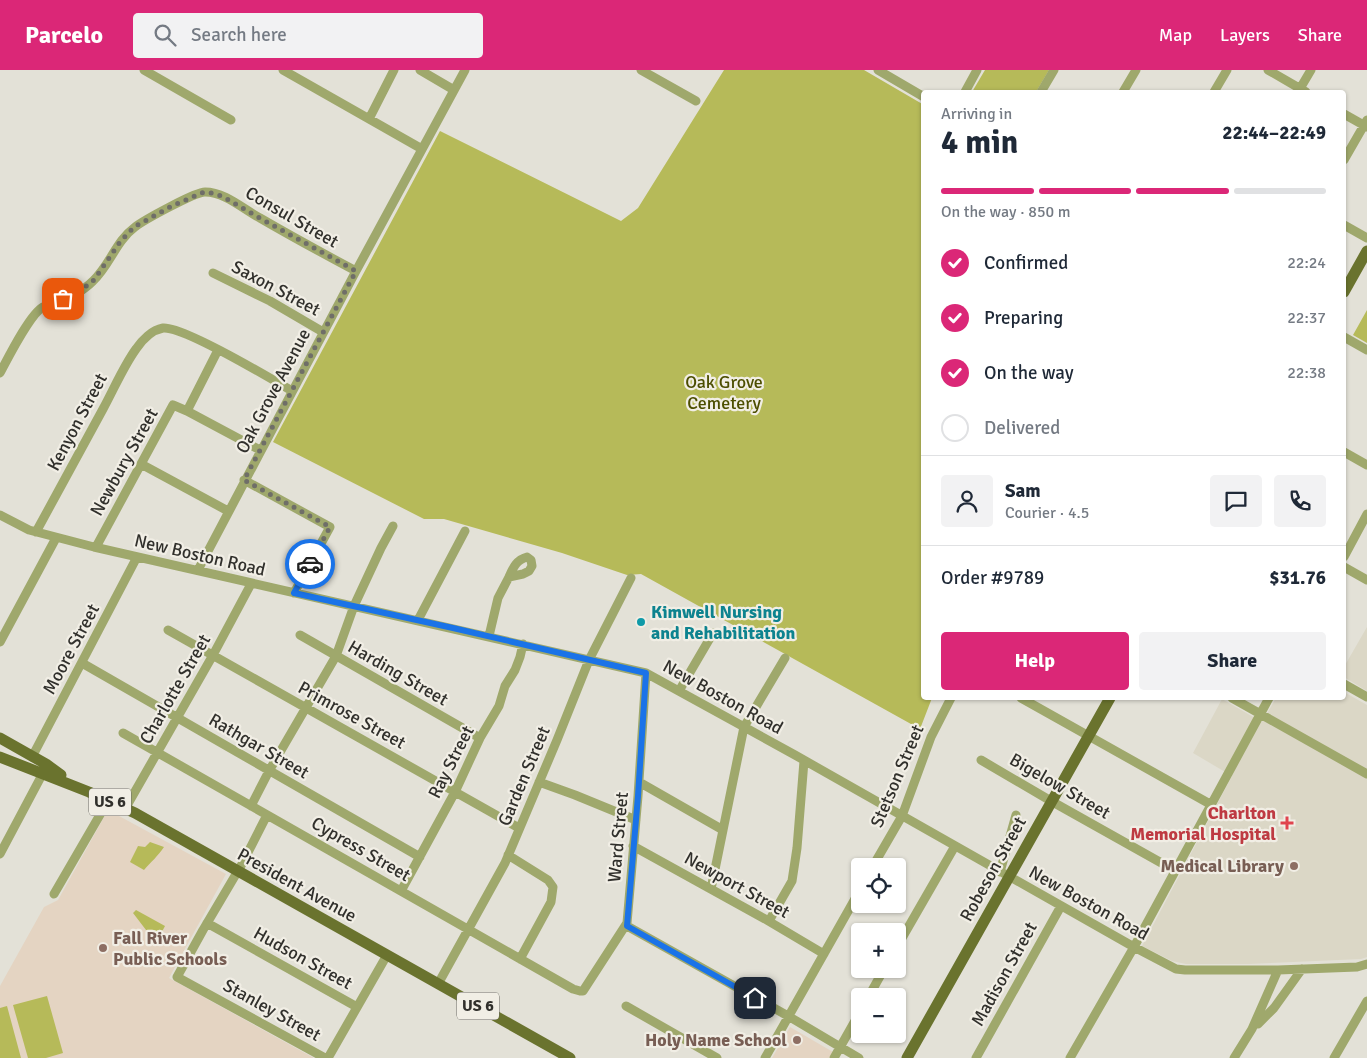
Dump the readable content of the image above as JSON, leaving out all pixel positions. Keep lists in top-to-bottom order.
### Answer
{
  "streets": {
    "main road": ["US 6", "Robeson Street", "President Avenue"],
    "street": [
      "Consul Street",
      "Saxon Street",
      "Oak Grove Avenue",
      "Kenyon Street",
      "Newbury Street",
      "New Boston Road",
      "Moore Street",
      "Harding Street",
      "Charlotte Street",
      "Primrose Street",
      "Rathgar Street",
      "Ray Street",
      "Garden Street",
      "Stetson Street",
      "Bigelow Street",
      "Ward Street",
      "Cypress Street",
      "Newport Street",
      "Hudson Street",
      "Madison Street",
      "Stanley Street"
    ]
  },
  "crossings": [
    ["Consul Street", "Oak Grove Avenue"],
    ["Saxon Street", "Oak Grove Avenue"],
    ["Oak Grove Avenue", "New Boston Road"],
    ["Kenyon Street", "New Boston Road"],
    ["Newbury Street", "New Boston Road"],
    ["New Boston Road", "Moore Street"],
    ["New Boston Road", "Charlotte Street"],
    ["New Boston Road", "Ray Street"],
    ["New Boston Road", "Garden Street"],
    ["New Boston Road", "Stetson Street"],
    ["New Boston Road", "Ward Street"],
    ["New Boston Road", "Robeson Street"],
    ["New Boston Road", "Madison Street"],
    ["Moore Street", "Rathgar Street"],
    ["Harding Street", "Ray Street"],
    ["Charlotte Street", "Primrose Street"],
    ["Charlotte Street", "Rathgar Street"],
    ["Charlotte Street", "Cypress Street"],
    ["Charlotte Street", "President Avenue"],
    ["Primrose Street", "Ray Street"],
    ["Primrose Street", "Garden Street"],
    ["Rathgar Street", "Ray Street"],
    ["Ray Street", "Cypress Street"],
    ["Garden Street", "Cypress Street"],
    ["Garden Street", "President Avenue"],
    ["Bigelow Street", "Robeson Street"],
    ["Ward Street", "Cypress Street"],
    ["Ward Street", "Newport Street"],
    ["Hudson Street", "Stanley Street"]
  ],
  "parks": ["Oak Grove Cemetery"],
  "places": {
    "other": [
      "Kimwell Nursing and Rehabilitation",
      "Medical Library",
      "Fall River Public Schools",
      "Holy Name School"
    ],
    "health": ["Charlton Memorial Hospital"]
  },
  "page": {
    "header": "Parcelo",
    "search": "Search here",
    "nav": ["Map", "Layers", "Share"],
    "heading": ["4 min", "Arriving in", "22:44–22:49"],
    "panel": [
      "Sam",
      "Courier · 4.5",
      "Order #9789",
      "$31.76"
    ],
    "bar": "On the way · 850 m",
    "list": [
      ["Confirmed", "22:24"],
      ["Preparing", "22:37"],
      ["On the way", "22:38"],
      "Delivered"
    ],
    "buttons": ["Help", "Share"],
    "map_buttons": ["+", "−"]
  }
}
